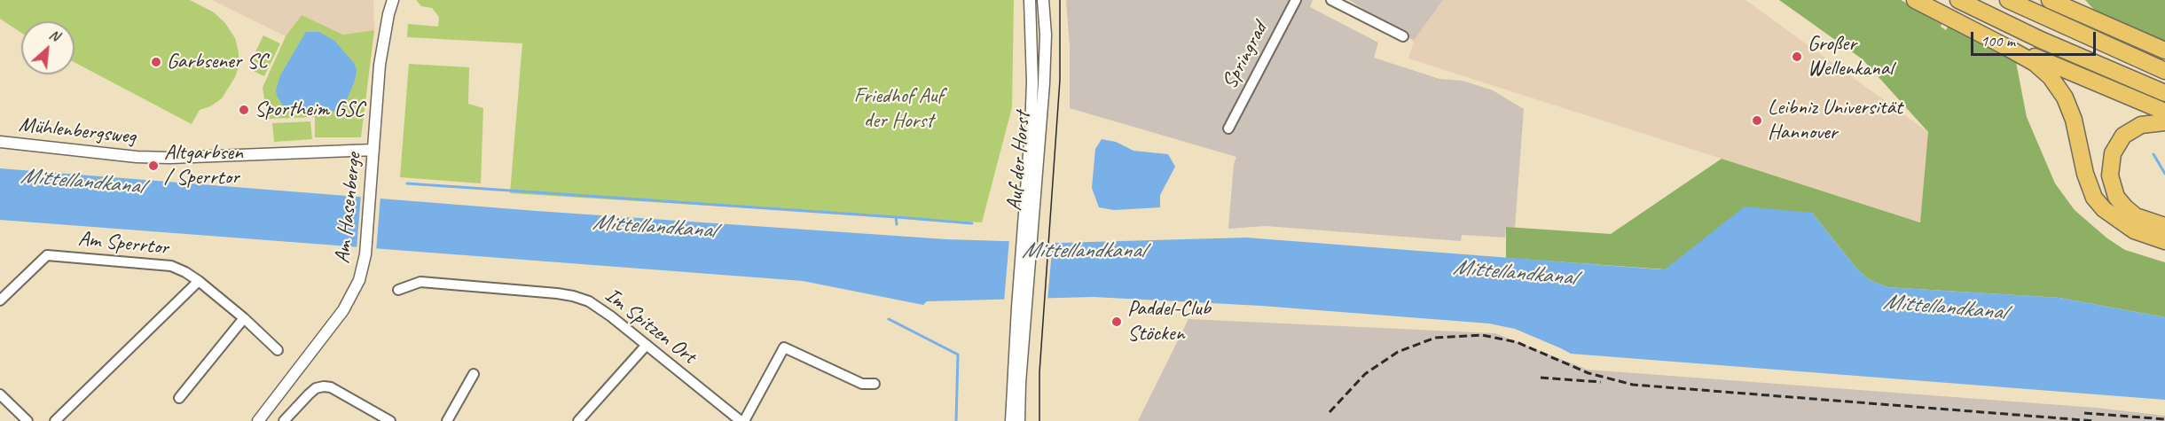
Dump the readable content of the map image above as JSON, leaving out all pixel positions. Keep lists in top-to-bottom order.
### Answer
{
  "streets": {
    "street": [
      "Springrad",
      "Mühlenbergsweg",
      "Auf der Horst",
      "Am Hasenberge",
      "Am Sperrtor",
      "Im Spitzen Ort"
    ]
  },
  "crossings": [
    ["Mühlenbergsweg", "Am Hasenberge"]
  ],
  "water": ["Mittellandkanal"],
  "parks": ["Friedhof Auf der Horst"],
  "places": [
    "Großer Wellenkanal",
    "Garbsener SC",
    "Sportheim GSC",
    "Leibniz Universität Hannover",
    "Altgarbsen / Sperrtor",
    "Paddel-Club Stöcken"
  ],
  "scale_bar": "100 m",
  "north": "top right"
}
